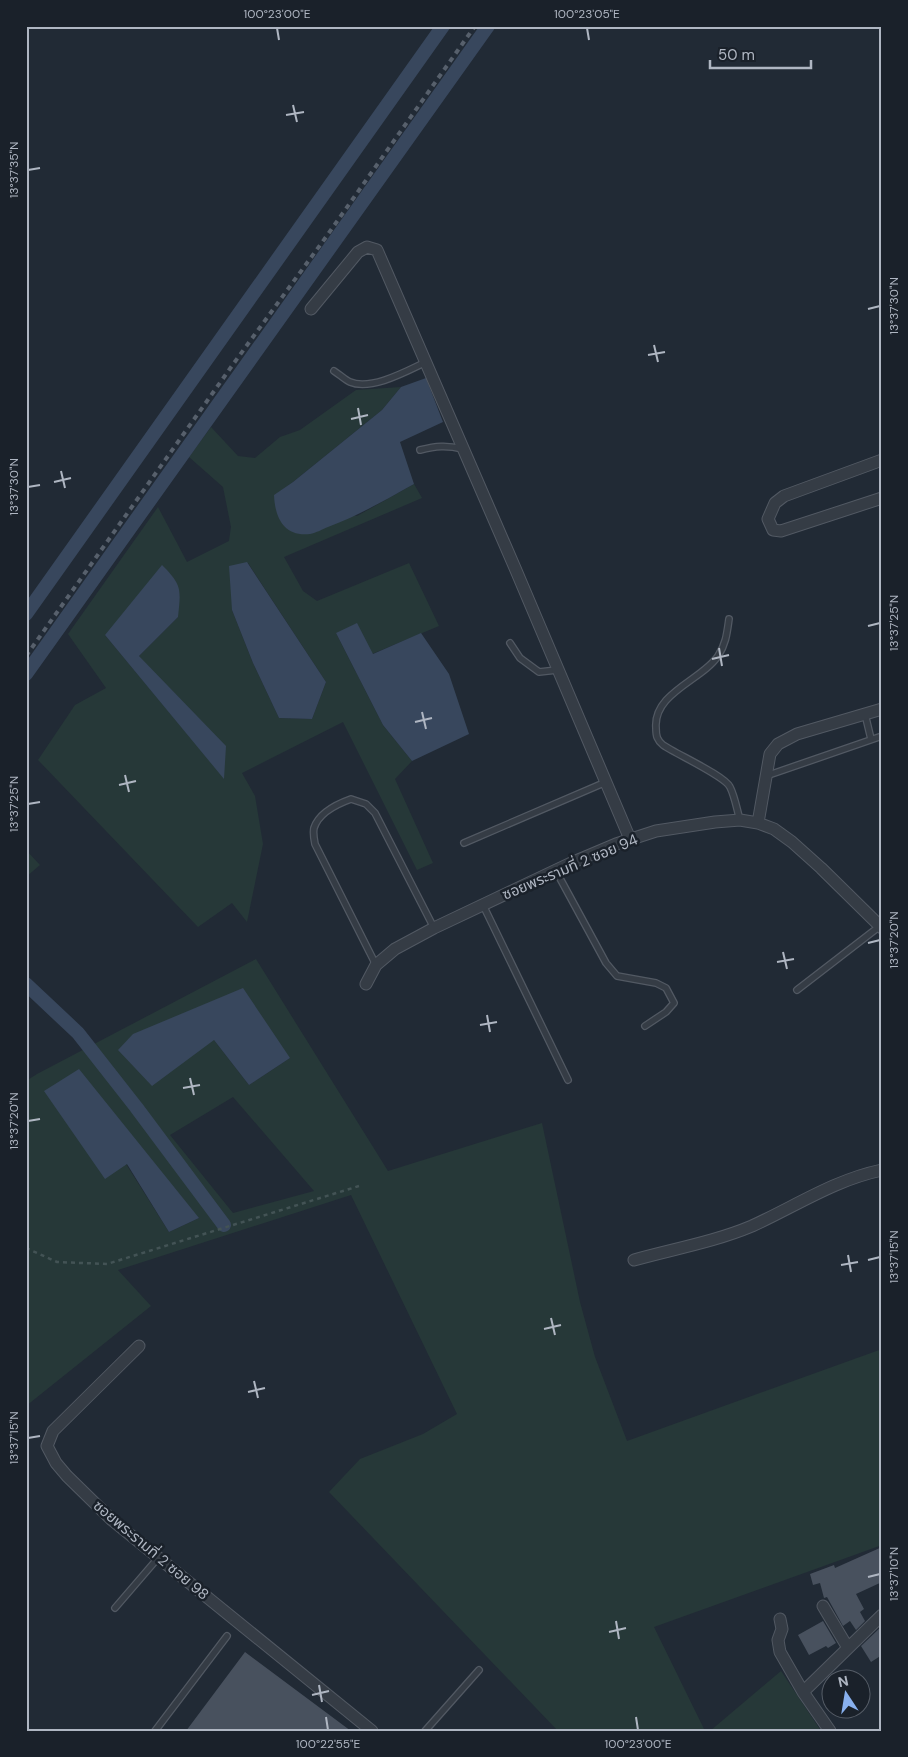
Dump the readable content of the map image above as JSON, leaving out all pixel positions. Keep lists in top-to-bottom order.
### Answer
{
  "streets": {
    "street": ["ซอยพระรามที่ 2 ซอย 94", "ซอยพระรามที่ 2 ซอย 98"]
  },
  "scale_bar": "50 m",
  "north": "top",
  "coordinates": [
    "100°23'00\"E",
    "100°23'05\"E",
    "13°37'35\"N",
    "13°37'30\"N",
    "13°37'25\"N",
    "13°37'20\"N",
    "13°37'15\"N",
    "13°37'10\"N",
    "100°22'55\"E"
  ]
}
